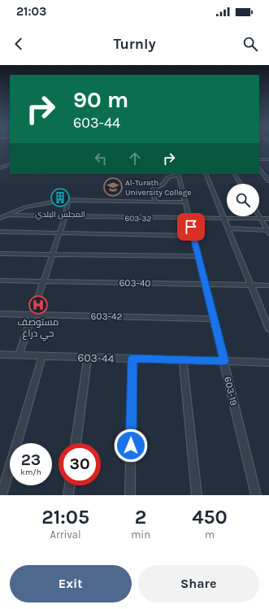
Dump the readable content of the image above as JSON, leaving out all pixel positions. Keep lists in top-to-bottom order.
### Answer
{
  "streets": {
    "street": [
      "603-32",
      "603-40",
      "603-42",
      "603-44",
      "603-19"
    ]
  },
  "crossings": [
    ["603-32", "603-19"],
    ["603-40", "603-19"],
    ["603-42", "603-19"],
    ["603-44", "603-19"]
  ],
  "places": {
    "school or university": ["Al-Turath University College"],
    "building": ["المجلس البلدي"],
    "hospital": ["مستوصف حي دراغ"]
  },
  "page": {
    "status": "21:03",
    "header": "Turnly",
    "turn": ["90 m", "603-44"],
    "speed": "23 km/h",
    "limit": "30",
    "eta": [
      "21:05",
      "Arrival",
      "2",
      "min",
      "450",
      "m"
    ],
    "buttons": ["Exit", "Share"]
  }
}
